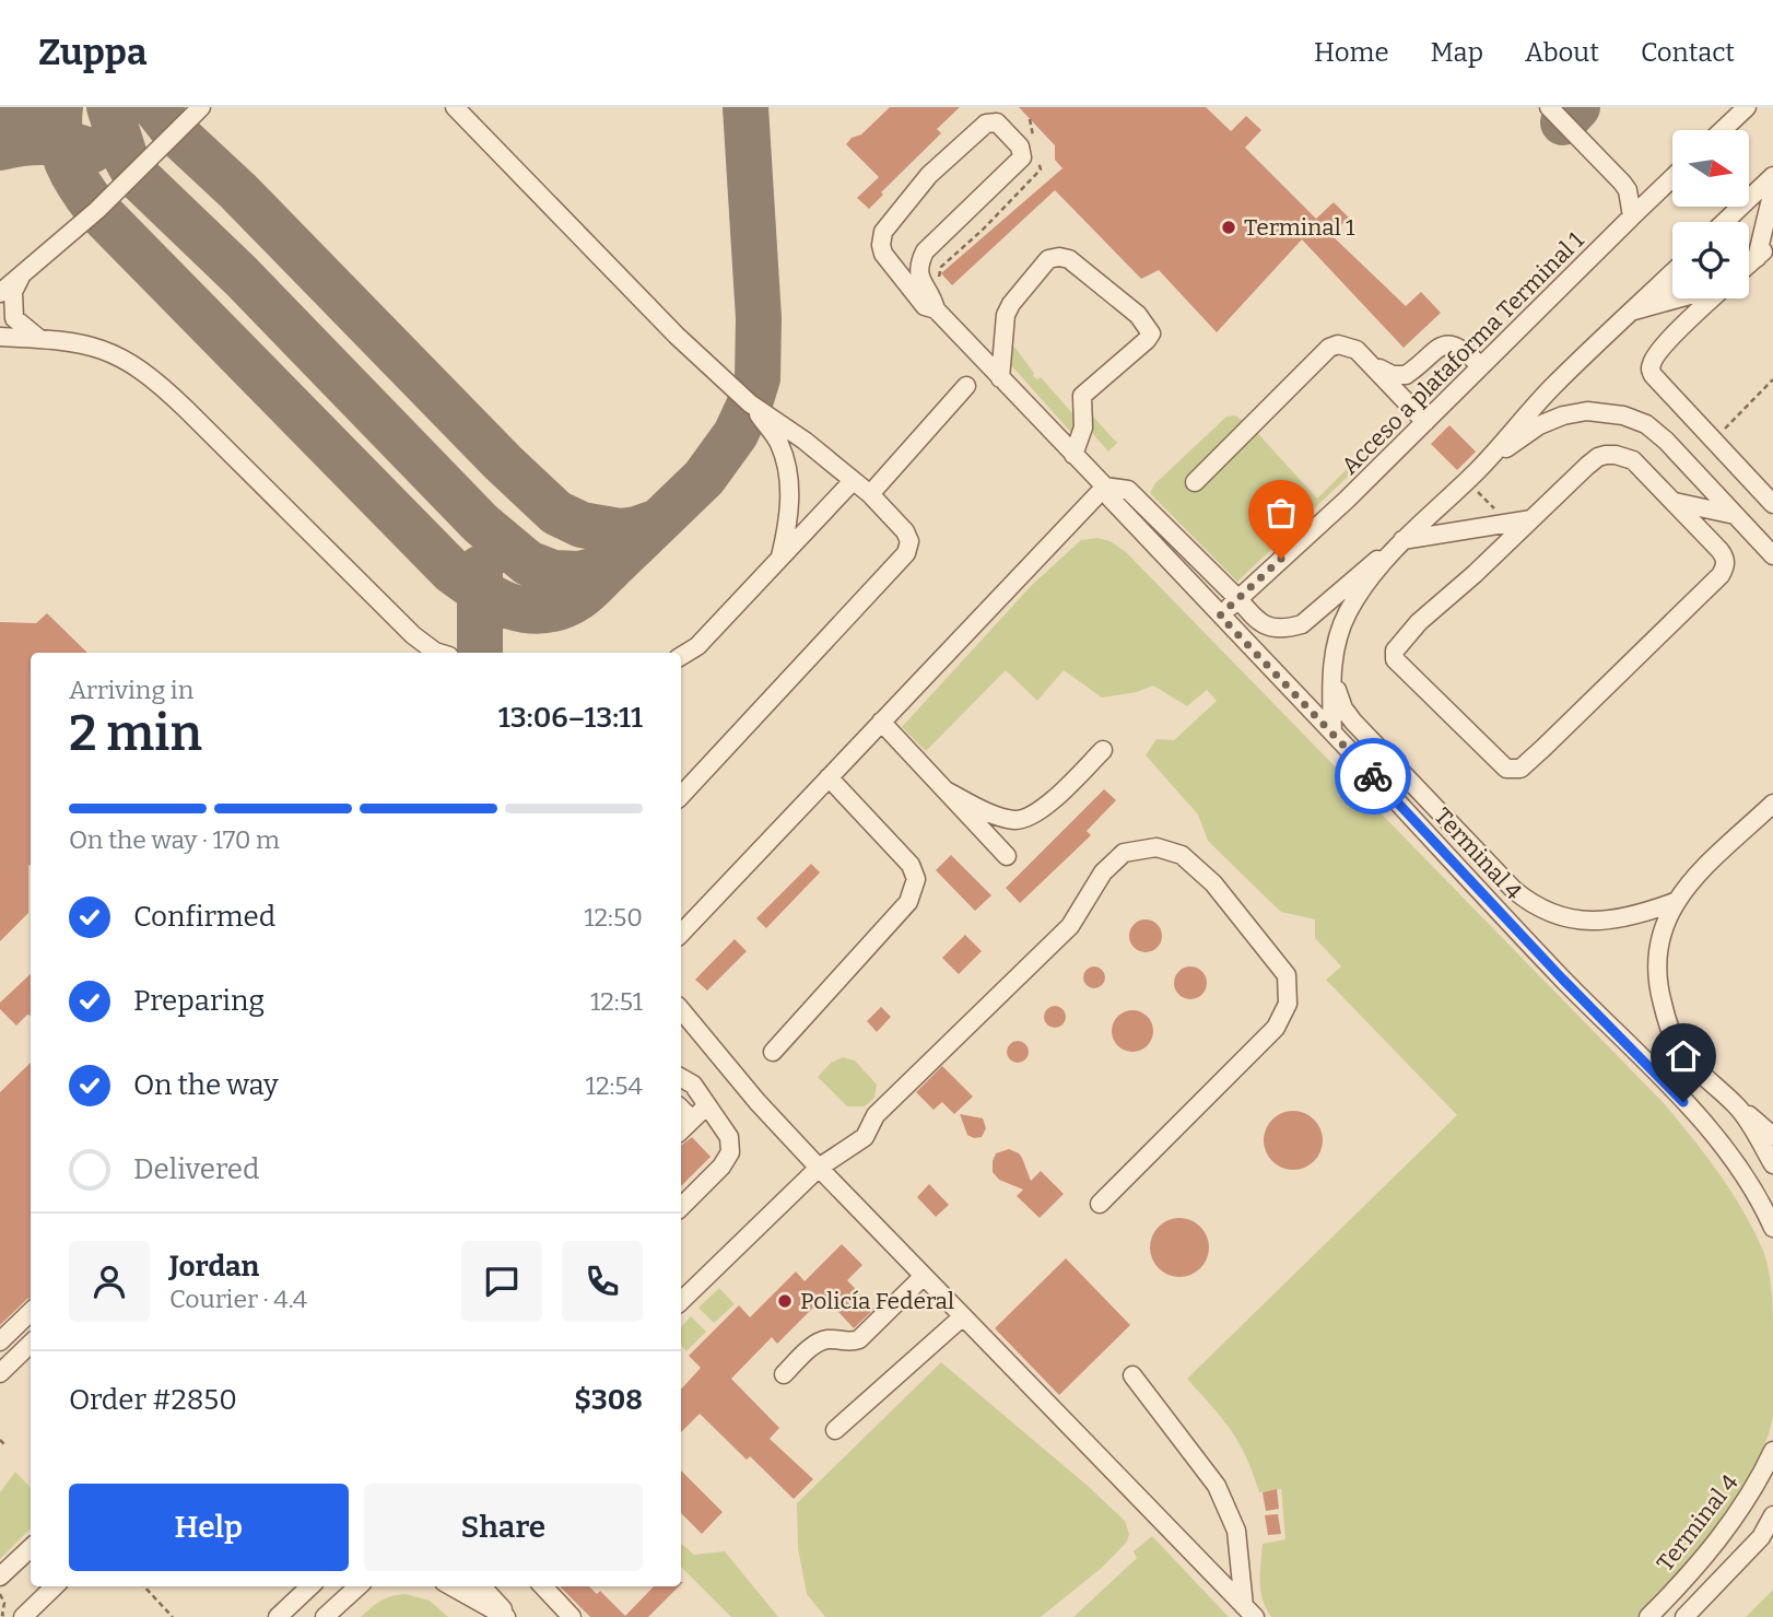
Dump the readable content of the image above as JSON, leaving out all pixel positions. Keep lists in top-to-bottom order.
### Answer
{
  "streets": {
    "street": ["Acceso a plataforma Terminal 1", "Terminal 4"]
  },
  "places": ["Terminal 1", "Policía Federal"],
  "north": "right",
  "page": {
    "header": "Zuppa",
    "nav": [
      "Home",
      "Map",
      "About",
      "Contact"
    ],
    "heading": ["2 min", "Arriving in", "13:06–13:11"],
    "panel": [
      "Jordan",
      "Courier · 4.4",
      "Order #2850",
      "$308"
    ],
    "bar": "On the way · 170 m",
    "list": [
      ["Confirmed", "12:50"],
      ["Preparing", "12:51"],
      ["On the way", "12:54"],
      "Delivered"
    ],
    "buttons": ["Help", "Share"]
  }
}
